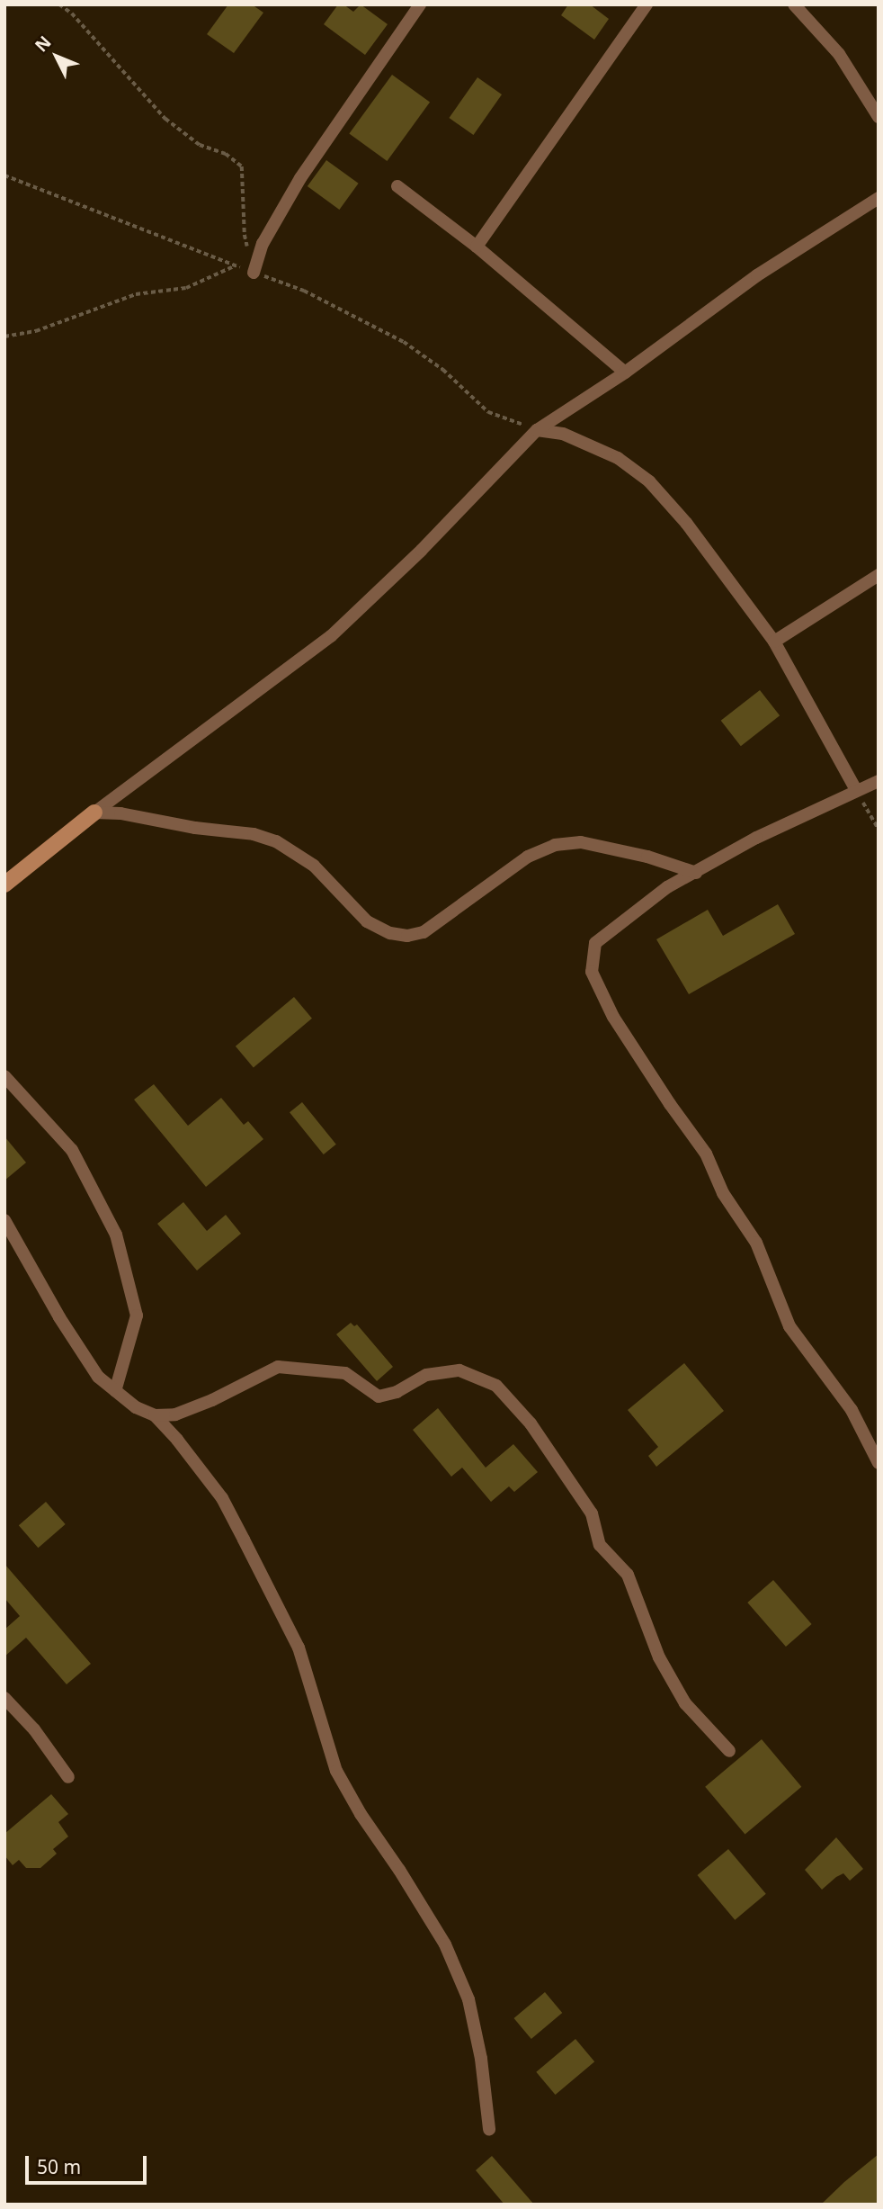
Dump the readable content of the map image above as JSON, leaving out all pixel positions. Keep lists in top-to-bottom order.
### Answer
{
  "scale_bar": "50 m",
  "north": "top left"
}
